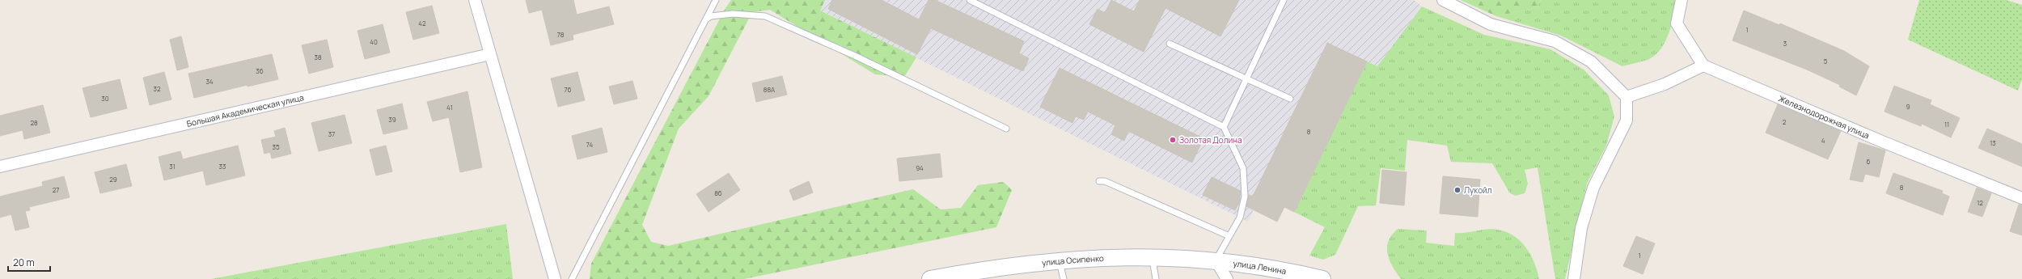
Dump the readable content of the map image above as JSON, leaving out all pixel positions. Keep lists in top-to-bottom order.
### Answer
{
  "streets": {
    "main road": ["улица Осипенко", "улица Ленина"],
    "street": ["Большая Академическая улица", "Железнодорожная улица"]
  },
  "crossings": [
    ["улица Осипенко", "улица Ленина"]
  ],
  "places": ["Золотая Долина", "Лукойл"],
  "house_numbers": [
    "42",
    "1",
    "78",
    "40",
    "3",
    "38",
    "5",
    "36",
    "34",
    "32",
    "76",
    "88А",
    "30",
    "9",
    "41",
    "39",
    "2",
    "28",
    "11",
    "8",
    "37",
    "4",
    "13",
    "74",
    "35",
    "6",
    "31",
    "33",
    "94",
    "29",
    "8",
    "27",
    "86",
    "12",
    "1"
  ],
  "scale_bar": "20 m"
}
